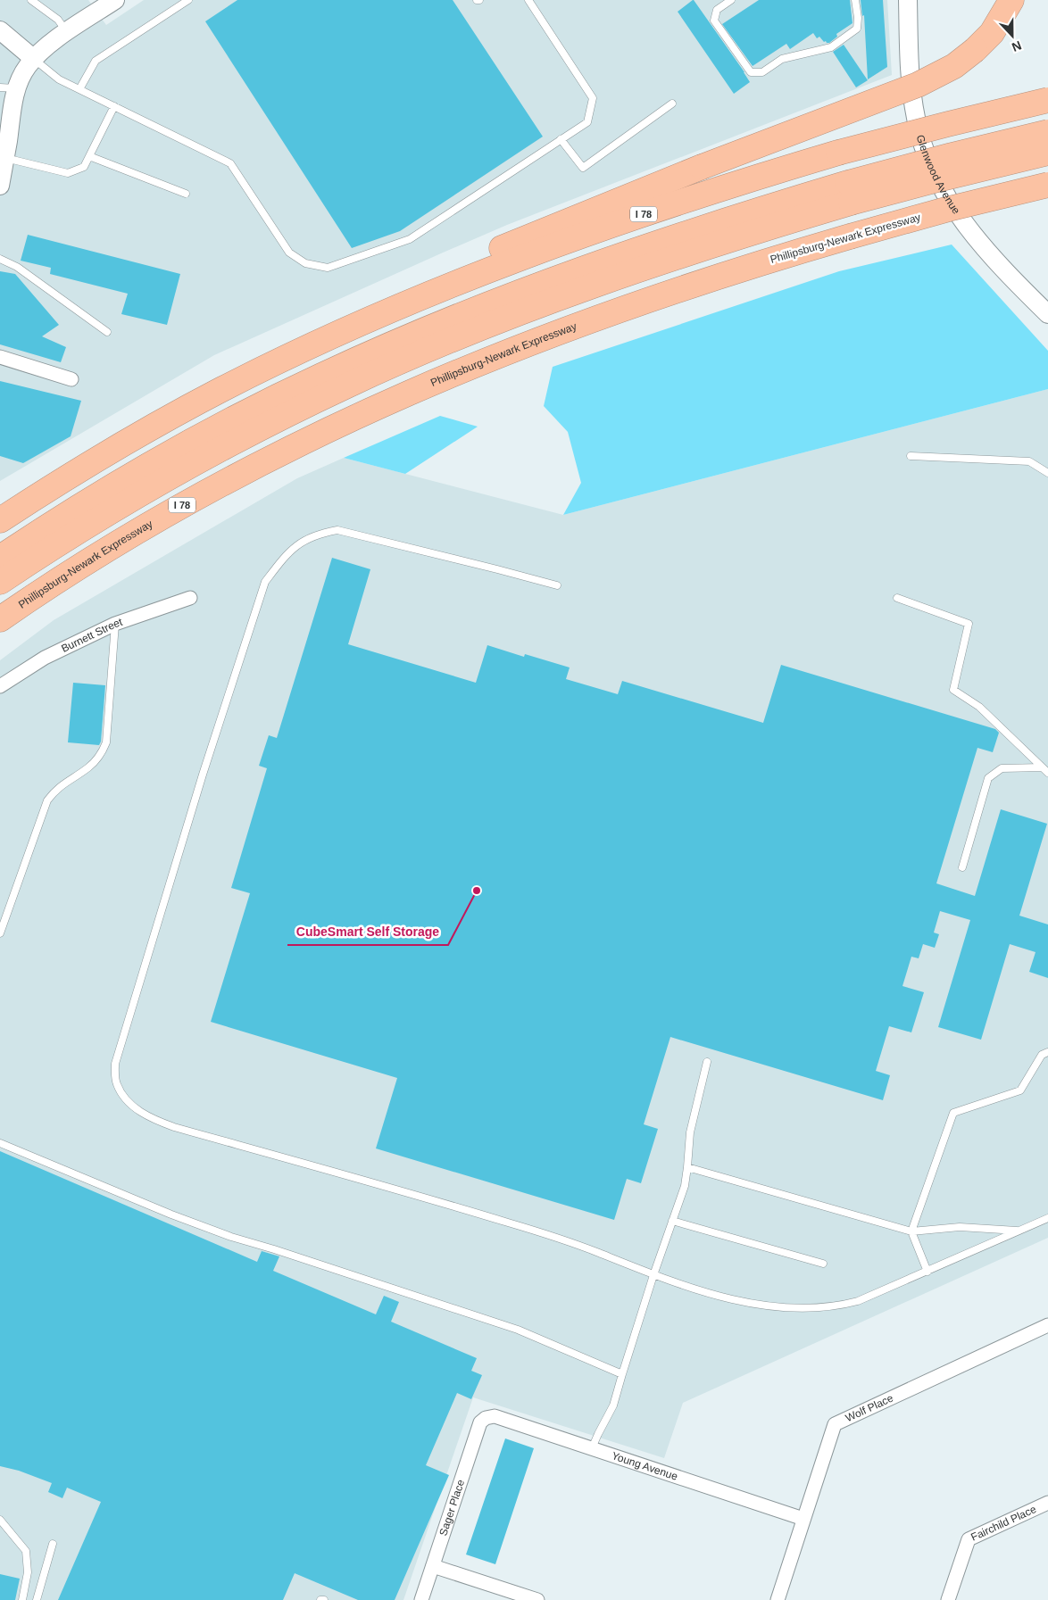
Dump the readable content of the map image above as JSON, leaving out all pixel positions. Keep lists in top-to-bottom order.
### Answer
{
  "streets": {
    "highway": ["I 78", "Phillipsburg-Newark Expressway"],
    "street": [
      "Glenwood Avenue",
      "Burnett Street",
      "Wolf Place",
      "Young Avenue",
      "Sager Place",
      "Fairchild Place"
    ]
  },
  "crossings": [
    ["Wolf Place", "Young Avenue"],
    ["Young Avenue", "Sager Place"]
  ],
  "places": ["CubeSmart Self Storage"],
  "north": "bottom"
}
